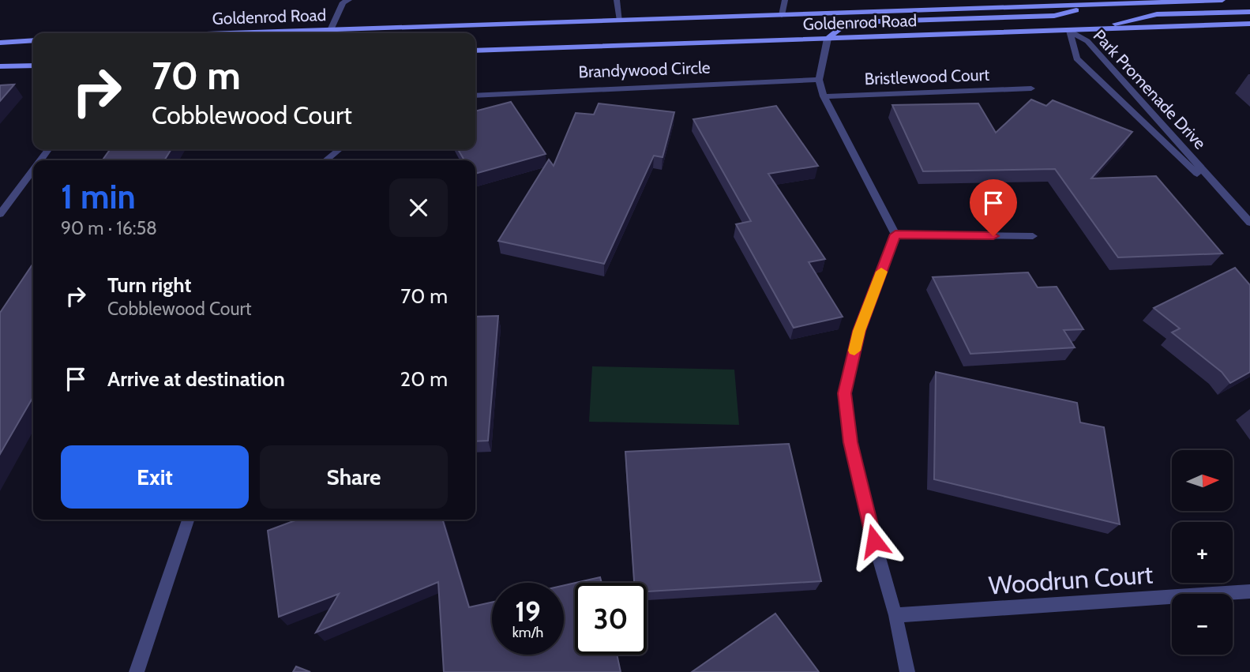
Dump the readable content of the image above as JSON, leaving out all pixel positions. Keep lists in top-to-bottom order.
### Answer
{
  "streets": {
    "main road": ["Goldenrod Road"],
    "street": [
      "Brandywood Circle",
      "Bristlewood Court",
      "Park Promenade Drive",
      "Woodrun Court"
    ]
  },
  "crossings": [
    ["Goldenrod Road", "Park Promenade Drive"]
  ],
  "north": "right",
  "page": {
    "turn": ["70 m", "Cobblewood Court"],
    "heading": ["1 min", "90 m · 16:58"],
    "list": [
      {
        "name": "Turn right",
        "note": "Cobblewood Court",
        "value": "70 m"
      },
      {
        "name": "Arrive at destination",
        "value": "20 m"
      }
    ],
    "buttons": ["Exit", "Share"],
    "map_buttons": ["+", "−"],
    "speed": "19 km/h",
    "limit": "30"
  }
}
